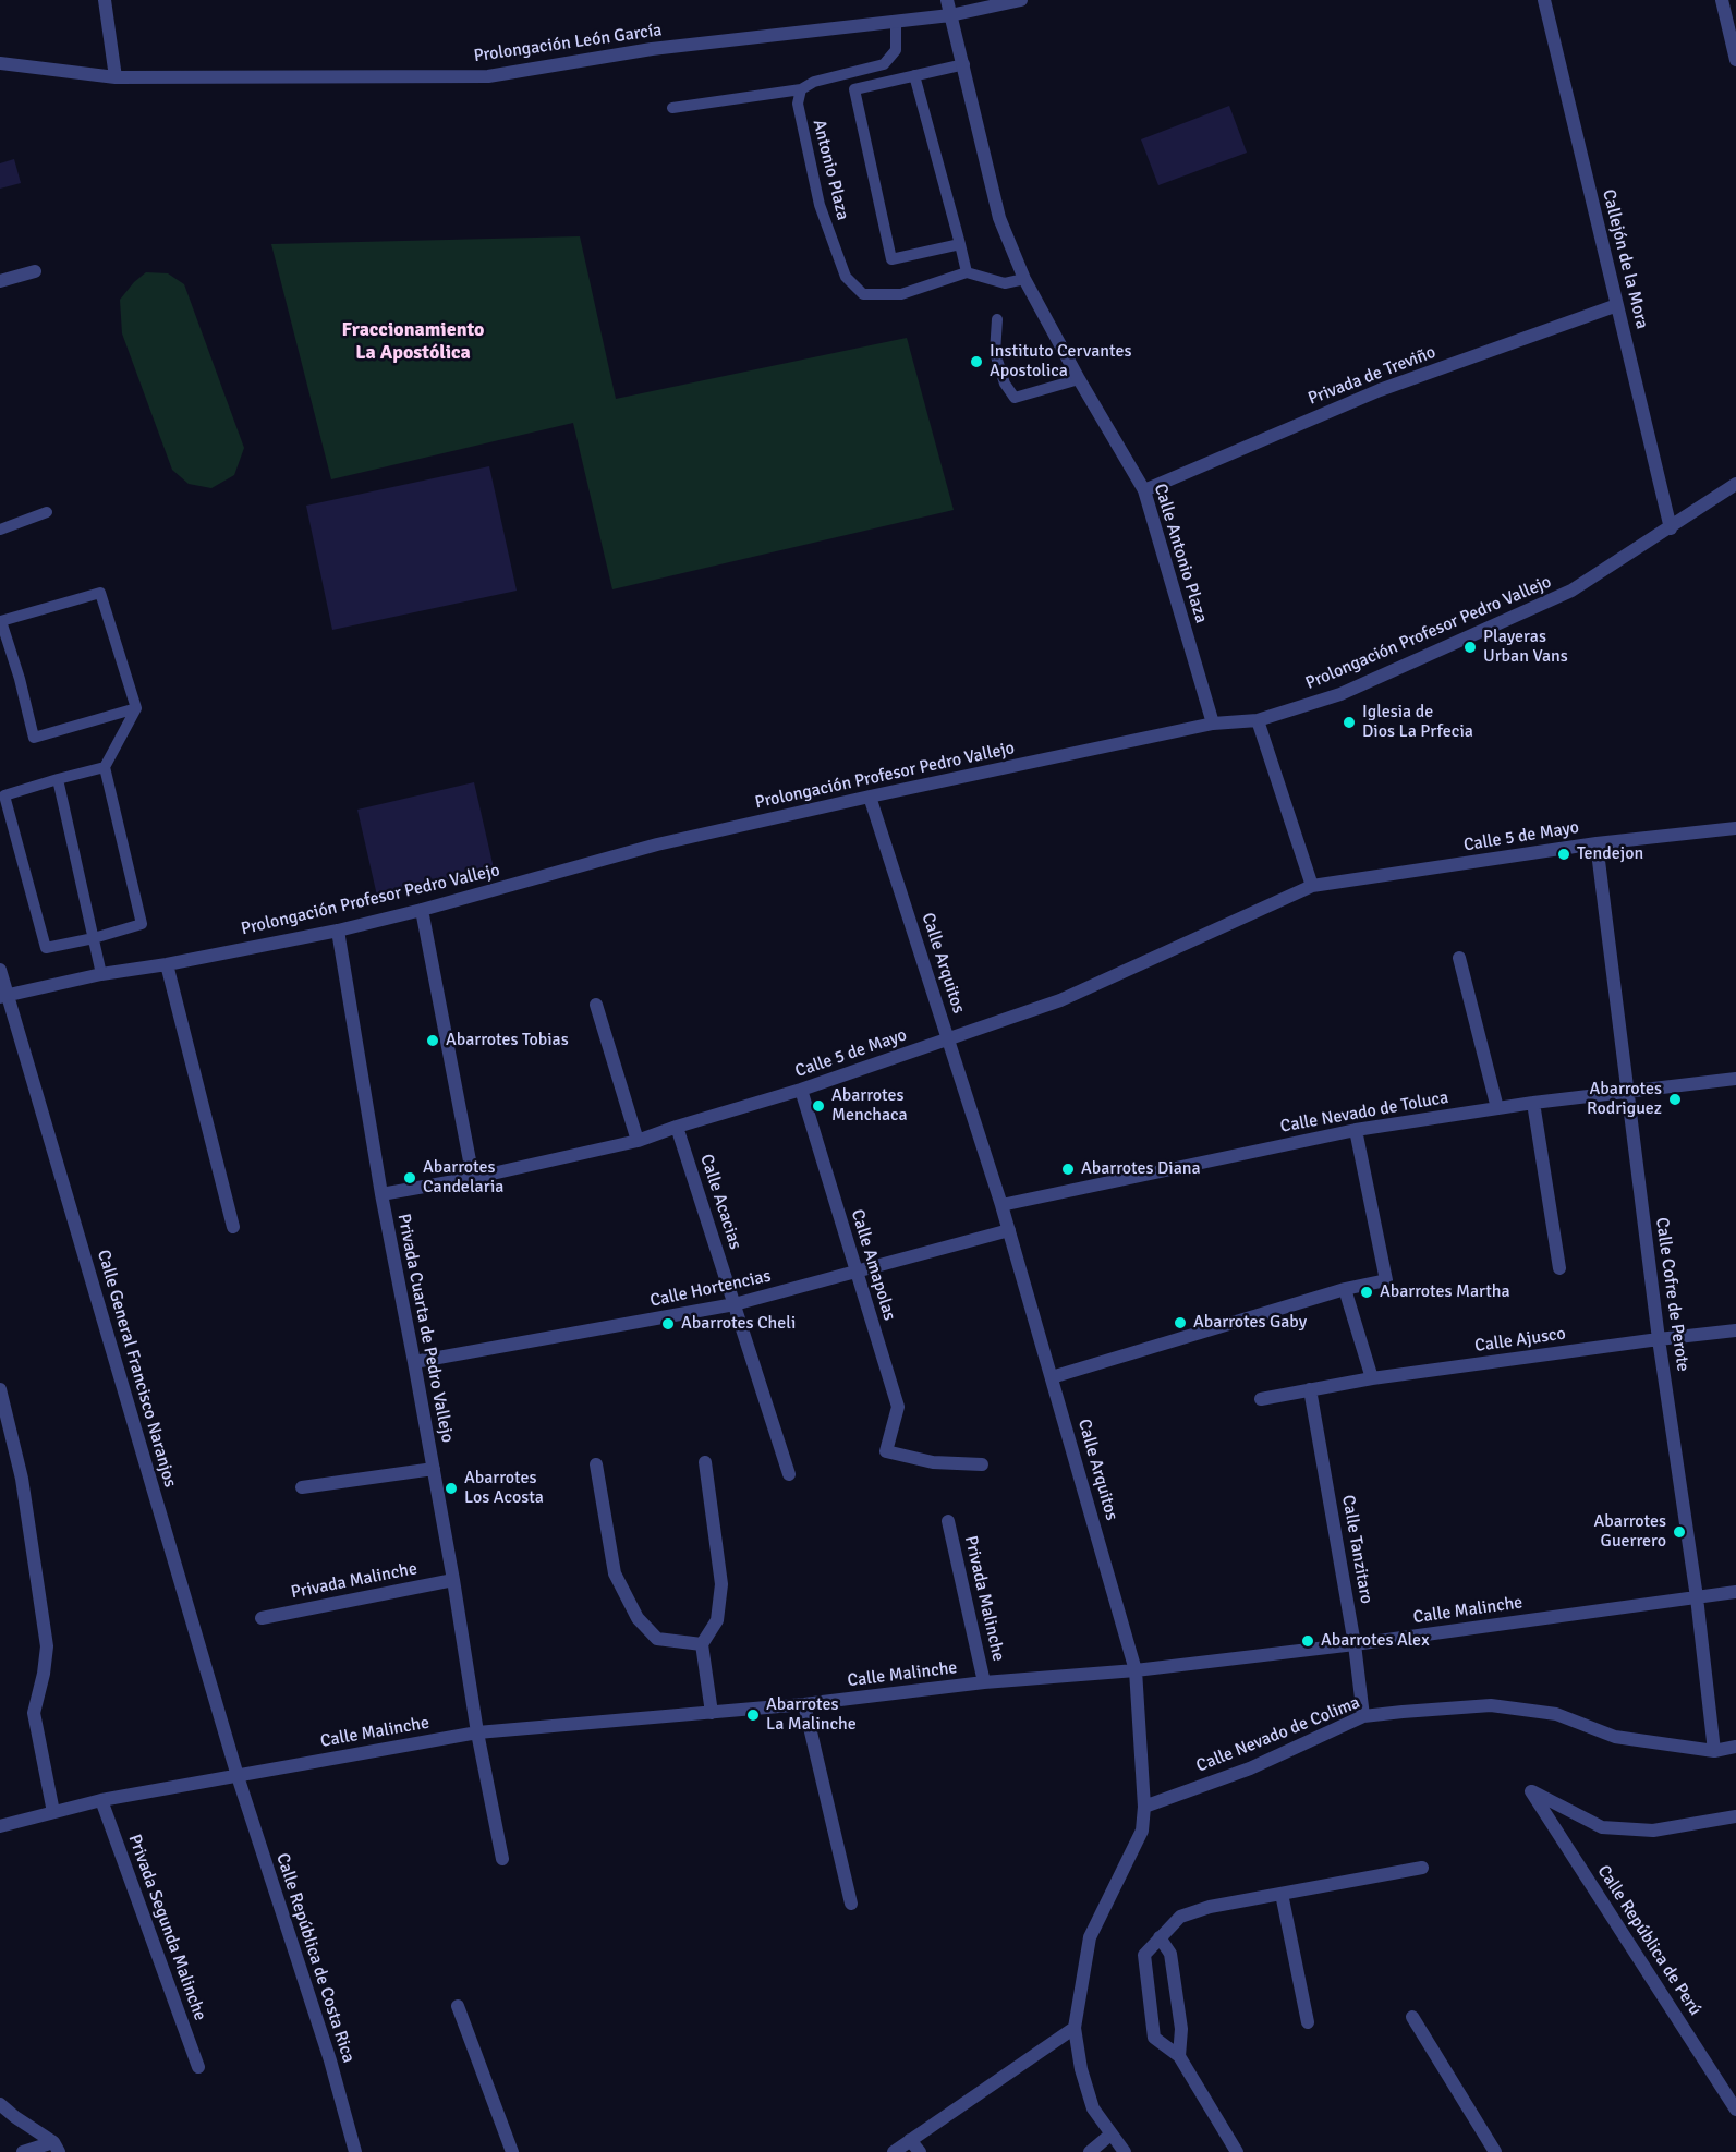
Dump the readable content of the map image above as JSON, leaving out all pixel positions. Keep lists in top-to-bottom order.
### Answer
{
  "streets": {
    "street": [
      "Prolongación León García",
      "Callejón de la Mora",
      "Privada de Treviño",
      "Calle Antonio Plaza",
      "Prolongación Profesor Pedro Vallejo",
      "Calle 5 de Mayo",
      "Calle Arquitos",
      "Calle Nevado de Toluca",
      "Calle Acacias",
      "Calle Amapolas",
      "Calle Hortencias",
      "Calle Cofre de Perote",
      "Privada Cuarta de Pedro Vallejo",
      "Calle Ajusco",
      "Calle General Francisco Naranjos",
      "Calle Tanzitaro",
      "Privada Malinche",
      "Calle Malinche",
      "Calle Nevado de Colima",
      "Privada Segunda Malinche",
      "Calle República de Perú",
      "Calle República de Costa Rica"
    ],
    "lane": ["Antonio Plaza"]
  },
  "crossings": [
    ["Prolongación León García", "Calle Antonio Plaza"],
    ["Callejón de la Mora", "Privada de Treviño"],
    ["Callejón de la Mora", "Prolongación Profesor Pedro Vallejo"],
    ["Privada de Treviño", "Calle Antonio Plaza"],
    ["Calle Antonio Plaza", "Prolongación Profesor Pedro Vallejo"],
    ["Prolongación Profesor Pedro Vallejo", "Calle Arquitos"],
    ["Prolongación Profesor Pedro Vallejo", "Privada Cuarta de Pedro Vallejo"],
    ["Prolongación Profesor Pedro Vallejo", "Calle General Francisco Naranjos"],
    ["Calle 5 de Mayo", "Calle Arquitos"],
    ["Calle 5 de Mayo", "Calle Acacias"],
    ["Calle 5 de Mayo", "Calle Amapolas"],
    ["Calle 5 de Mayo", "Calle Cofre de Perote"],
    ["Calle 5 de Mayo", "Privada Cuarta de Pedro Vallejo"],
    ["Calle Arquitos", "Calle Nevado de Toluca"],
    ["Calle Arquitos", "Calle Hortencias"],
    ["Calle Arquitos", "Calle Malinche"],
    ["Calle Arquitos", "Calle Nevado de Colima"],
    ["Calle Nevado de Toluca", "Calle Cofre de Perote"],
    ["Calle Acacias", "Calle Hortencias"],
    ["Calle Amapolas", "Calle Hortencias"],
    ["Calle Hortencias", "Privada Cuarta de Pedro Vallejo"],
    ["Calle Cofre de Perote", "Calle Ajusco"],
    ["Calle Cofre de Perote", "Calle Malinche"],
    ["Calle Cofre de Perote", "Calle Nevado de Colima"],
    ["Privada Cuarta de Pedro Vallejo", "Privada Malinche"],
    ["Privada Cuarta de Pedro Vallejo", "Calle Malinche"],
    ["Calle Ajusco", "Calle Tanzitaro"],
    ["Calle General Francisco Naranjos", "Calle Malinche"],
    ["Calle General Francisco Naranjos", "Calle República de Costa Rica"],
    ["Calle Tanzitaro", "Calle Malinche"],
    ["Calle Tanzitaro", "Calle Nevado de Colima"],
    ["Privada Malinche", "Calle Malinche"],
    ["Calle Malinche", "Privada Segunda Malinche"],
    ["Calle Malinche", "Calle República de Costa Rica"]
  ],
  "districts": ["Fraccionamiento La Apostólica"],
  "places": [
    "Instituto Cervantes Apostolica",
    "Playeras Urban Vans",
    "Iglesia de Dios La Prfecia",
    "Tendejon",
    "Abarrotes Tobias",
    "Abarrotes Rodriguez",
    "Abarrotes Menchaca",
    "Abarrotes Diana",
    "Abarrotes Candelaria",
    "Abarrotes Martha",
    "Abarrotes Gaby",
    "Abarrotes Cheli",
    "Abarrotes Los Acosta",
    "Abarrotes Guerrero",
    "Abarrotes Alex",
    "Abarrotes La Malinche"
  ]
}
